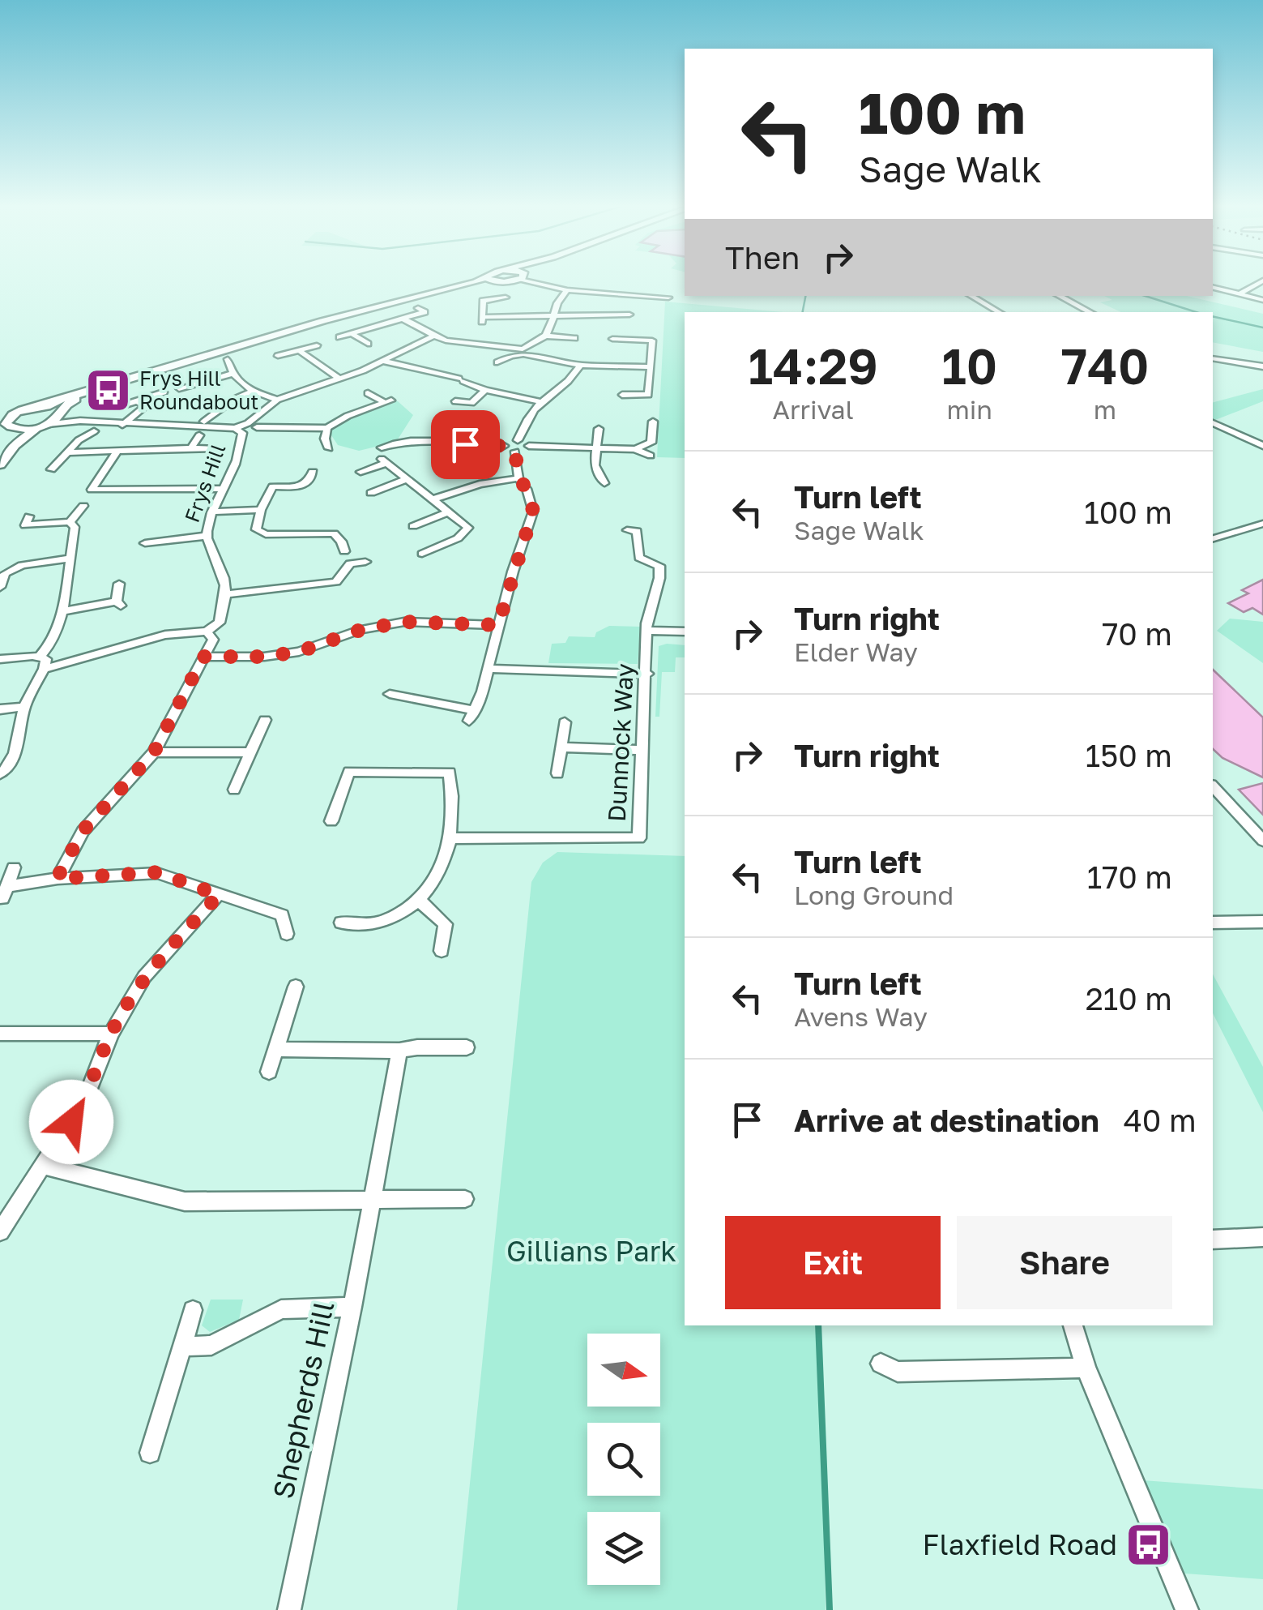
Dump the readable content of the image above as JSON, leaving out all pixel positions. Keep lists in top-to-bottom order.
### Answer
{
  "streets": {
    "street": ["Frys Hill", "Dunnock Way", "Shepherds Hill"]
  },
  "parks": ["Gillians Park"],
  "places": {
    "bus stop": ["Frys Hill Roundabout", "Flaxfield Road"]
  },
  "north": "right",
  "page": {
    "turn": ["100 m", "Sage Walk"],
    "then": "Then",
    "eta": [
      "14:29",
      "Arrival",
      "10",
      "min",
      "740",
      "m"
    ],
    "list": [
      {
        "name": "Turn left",
        "note": "Sage Walk",
        "value": "100 m"
      },
      {
        "name": "Turn right",
        "note": "Elder Way",
        "value": "70 m"
      },
      {
        "name": "Turn right",
        "value": "150 m"
      },
      {
        "name": "Turn left",
        "note": "Long Ground",
        "value": "170 m"
      },
      {
        "name": "Turn left",
        "note": "Avens Way",
        "value": "210 m"
      },
      {
        "name": "Arrive at destination",
        "value": "40 m"
      }
    ],
    "buttons": ["Exit", "Share"]
  }
}
